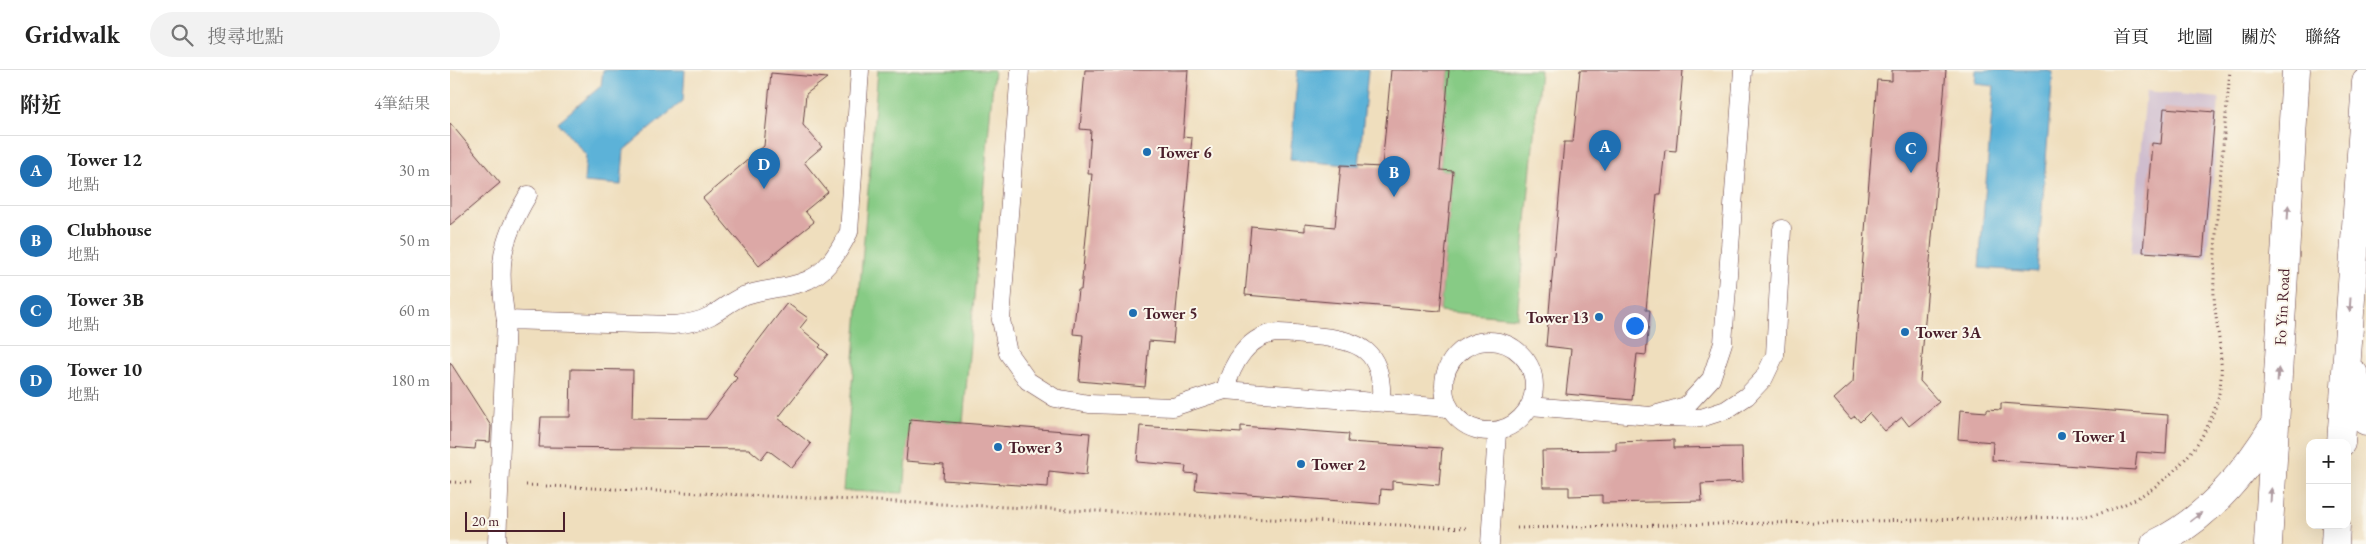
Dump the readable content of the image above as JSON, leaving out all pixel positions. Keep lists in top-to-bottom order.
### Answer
{
  "streets": {
    "street": ["Fo Yin Road"]
  },
  "places": [
    "Tower 6",
    "Tower 5",
    "Tower 13",
    "Tower 3A",
    "Tower 1",
    "Tower 3",
    "Tower 2"
  ],
  "scale_bar": "20 m",
  "page": {
    "header": "Gridwalk",
    "search": "搜尋地點",
    "nav": [
      "首頁",
      "地圖",
      "關於",
      "聯絡"
    ],
    "heading": ["附近", "4筆結果"],
    "pins": [
      "A",
      "C",
      "D",
      "B"
    ],
    "list": [
      {
        "mark": "A",
        "name": "Tower 12",
        "note": "地點",
        "value": "30 m"
      },
      {
        "mark": "B",
        "name": "Clubhouse",
        "note": "地點",
        "value": "50 m"
      },
      {
        "mark": "C",
        "name": "Tower 3B",
        "note": "地點",
        "value": "60 m"
      },
      {
        "mark": "D",
        "name": "Tower 10",
        "note": "地點",
        "value": "180 m"
      }
    ],
    "map_buttons": ["+", "−"],
    "scale": "20 m"
  }
}
